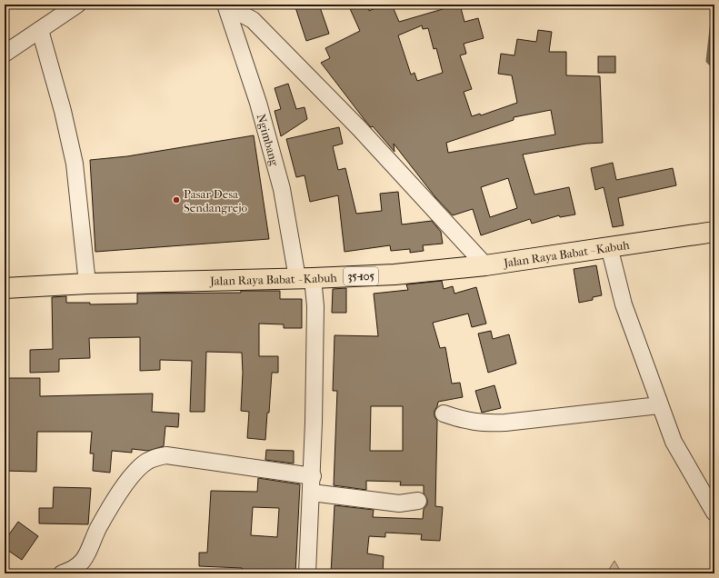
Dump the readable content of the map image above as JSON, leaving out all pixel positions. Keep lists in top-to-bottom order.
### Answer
{
  "streets": {
    "main road": ["Jalan Raya Babat - Kabuh", "35-105"],
    "street": ["Ngimbang"]
  },
  "crossings": [
    ["Ngimbang", "Jalan Raya Babat - Kabuh"]
  ],
  "places": ["Pasar Desa Sendangrejo"]
}
